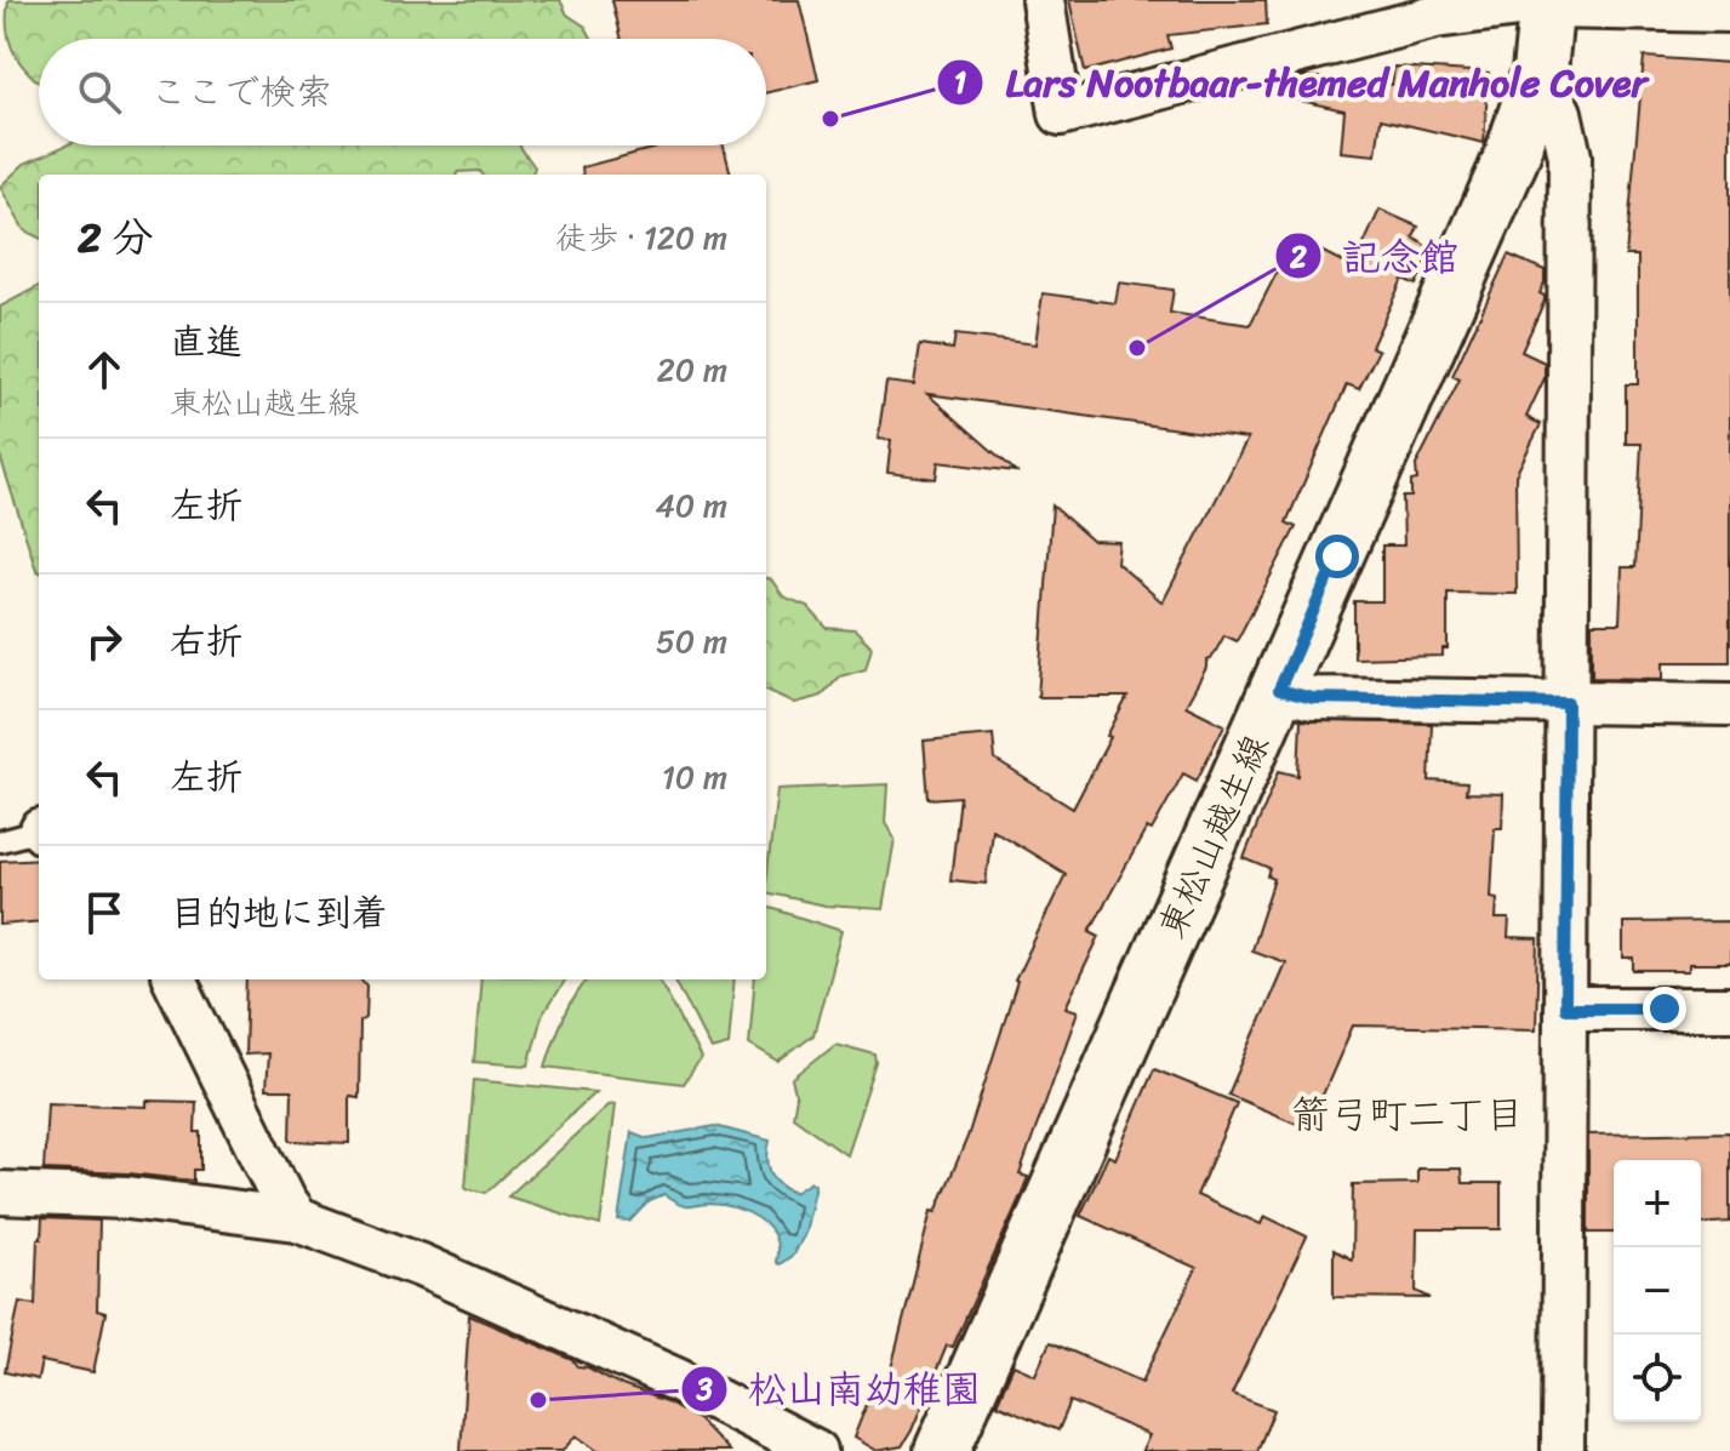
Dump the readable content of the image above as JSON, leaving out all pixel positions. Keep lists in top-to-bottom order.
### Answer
{
  "streets": {
    "main road": ["東松山越生線"]
  },
  "districts": ["箭弓町二丁目"],
  "places": ["Lars Nootbaar-themed Manhole Cover", "記念館", "松山南幼稚園"],
  "page": {
    "search": "ここで検索",
    "heading": ["2 分", "徒歩 · 120 m"],
    "list": [
      ["直進", "東松山越生線", "20 m"],
      ["左折", "40 m"],
      ["右折", "50 m"],
      ["左折", "10 m"],
      "目的地に到着"
    ],
    "map_buttons": ["+", "−"]
  }
}
